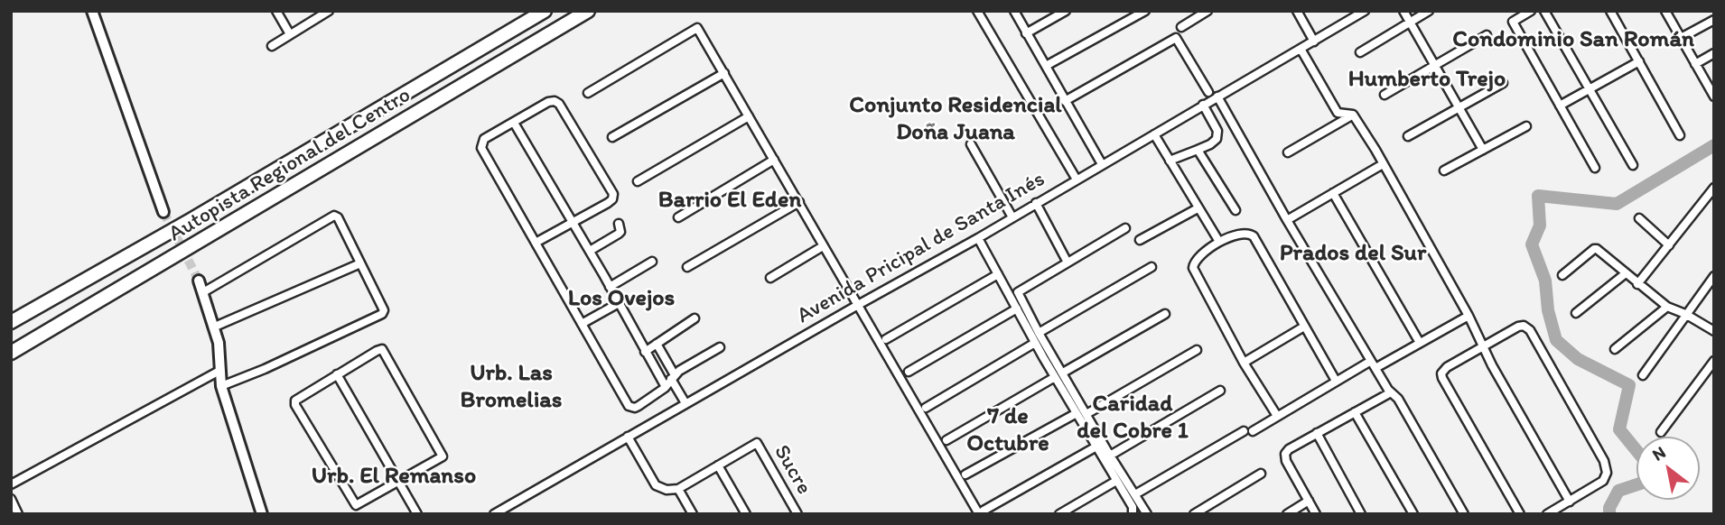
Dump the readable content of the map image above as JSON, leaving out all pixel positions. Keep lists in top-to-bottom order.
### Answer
{
  "streets": {
    "highway": ["Autopista Regional del Centro"],
    "street": ["Avenida Pricipal de Santa Inés", "Sucre"]
  },
  "districts": [
    "Condominio San Román",
    "Humberto Trejo",
    "Conjunto Residencial Doña Juana",
    "Barrio El Eden",
    "Prados del Sur",
    "Los Ovejos",
    "Urb. Las Bromelias",
    "Caridad del Cobre 1",
    "7 de Octubre",
    "Urb. El Remanso"
  ],
  "north": "top left"
}
